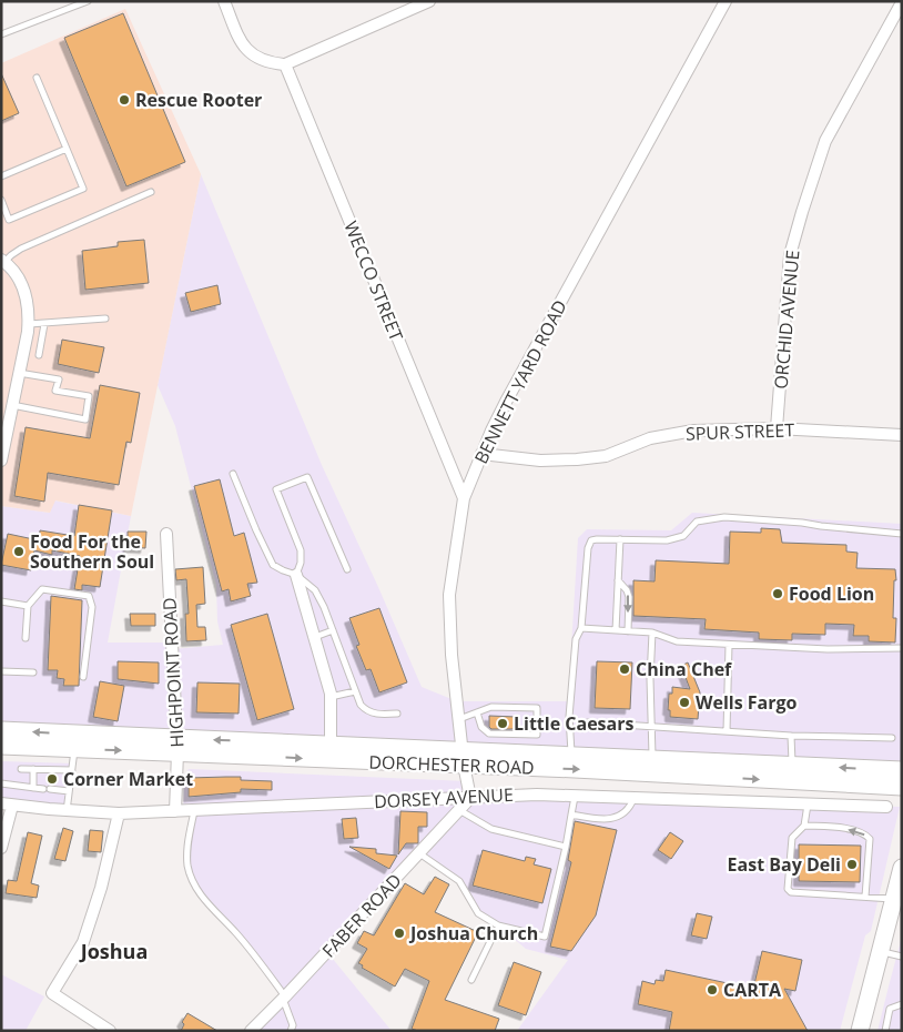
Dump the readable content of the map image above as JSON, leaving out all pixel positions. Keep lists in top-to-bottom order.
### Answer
{
  "streets": {
    "main road": ["DORCHESTER ROAD"],
    "street": [
      "WECCO STREET",
      "ORCHID AVENUE",
      "BENNETT YARD ROAD",
      "SPUR STREET",
      "HIGHPOINT ROAD",
      "DORSEY AVENUE",
      "FABER ROAD"
    ]
  },
  "crossings": [
    ["WECCO STREET", "BENNETT YARD ROAD"],
    ["ORCHID AVENUE", "SPUR STREET"],
    ["BENNETT YARD ROAD", "SPUR STREET"],
    ["BENNETT YARD ROAD", "DORCHESTER ROAD"],
    ["BENNETT YARD ROAD", "DORSEY AVENUE"],
    ["BENNETT YARD ROAD", "FABER ROAD"],
    ["HIGHPOINT ROAD", "DORCHESTER ROAD"],
    ["HIGHPOINT ROAD", "DORSEY AVENUE"],
    ["DORSEY AVENUE", "FABER ROAD"]
  ],
  "districts": ["Joshua"],
  "places": [
    "Rescue Rooter",
    "Food For the Southern Soul",
    "Food Lion",
    "China Chef",
    "Wells Fargo",
    "Little Caesars",
    "Corner Market",
    "East Bay Deli",
    "Joshua Church",
    "CARTA"
  ]
}
